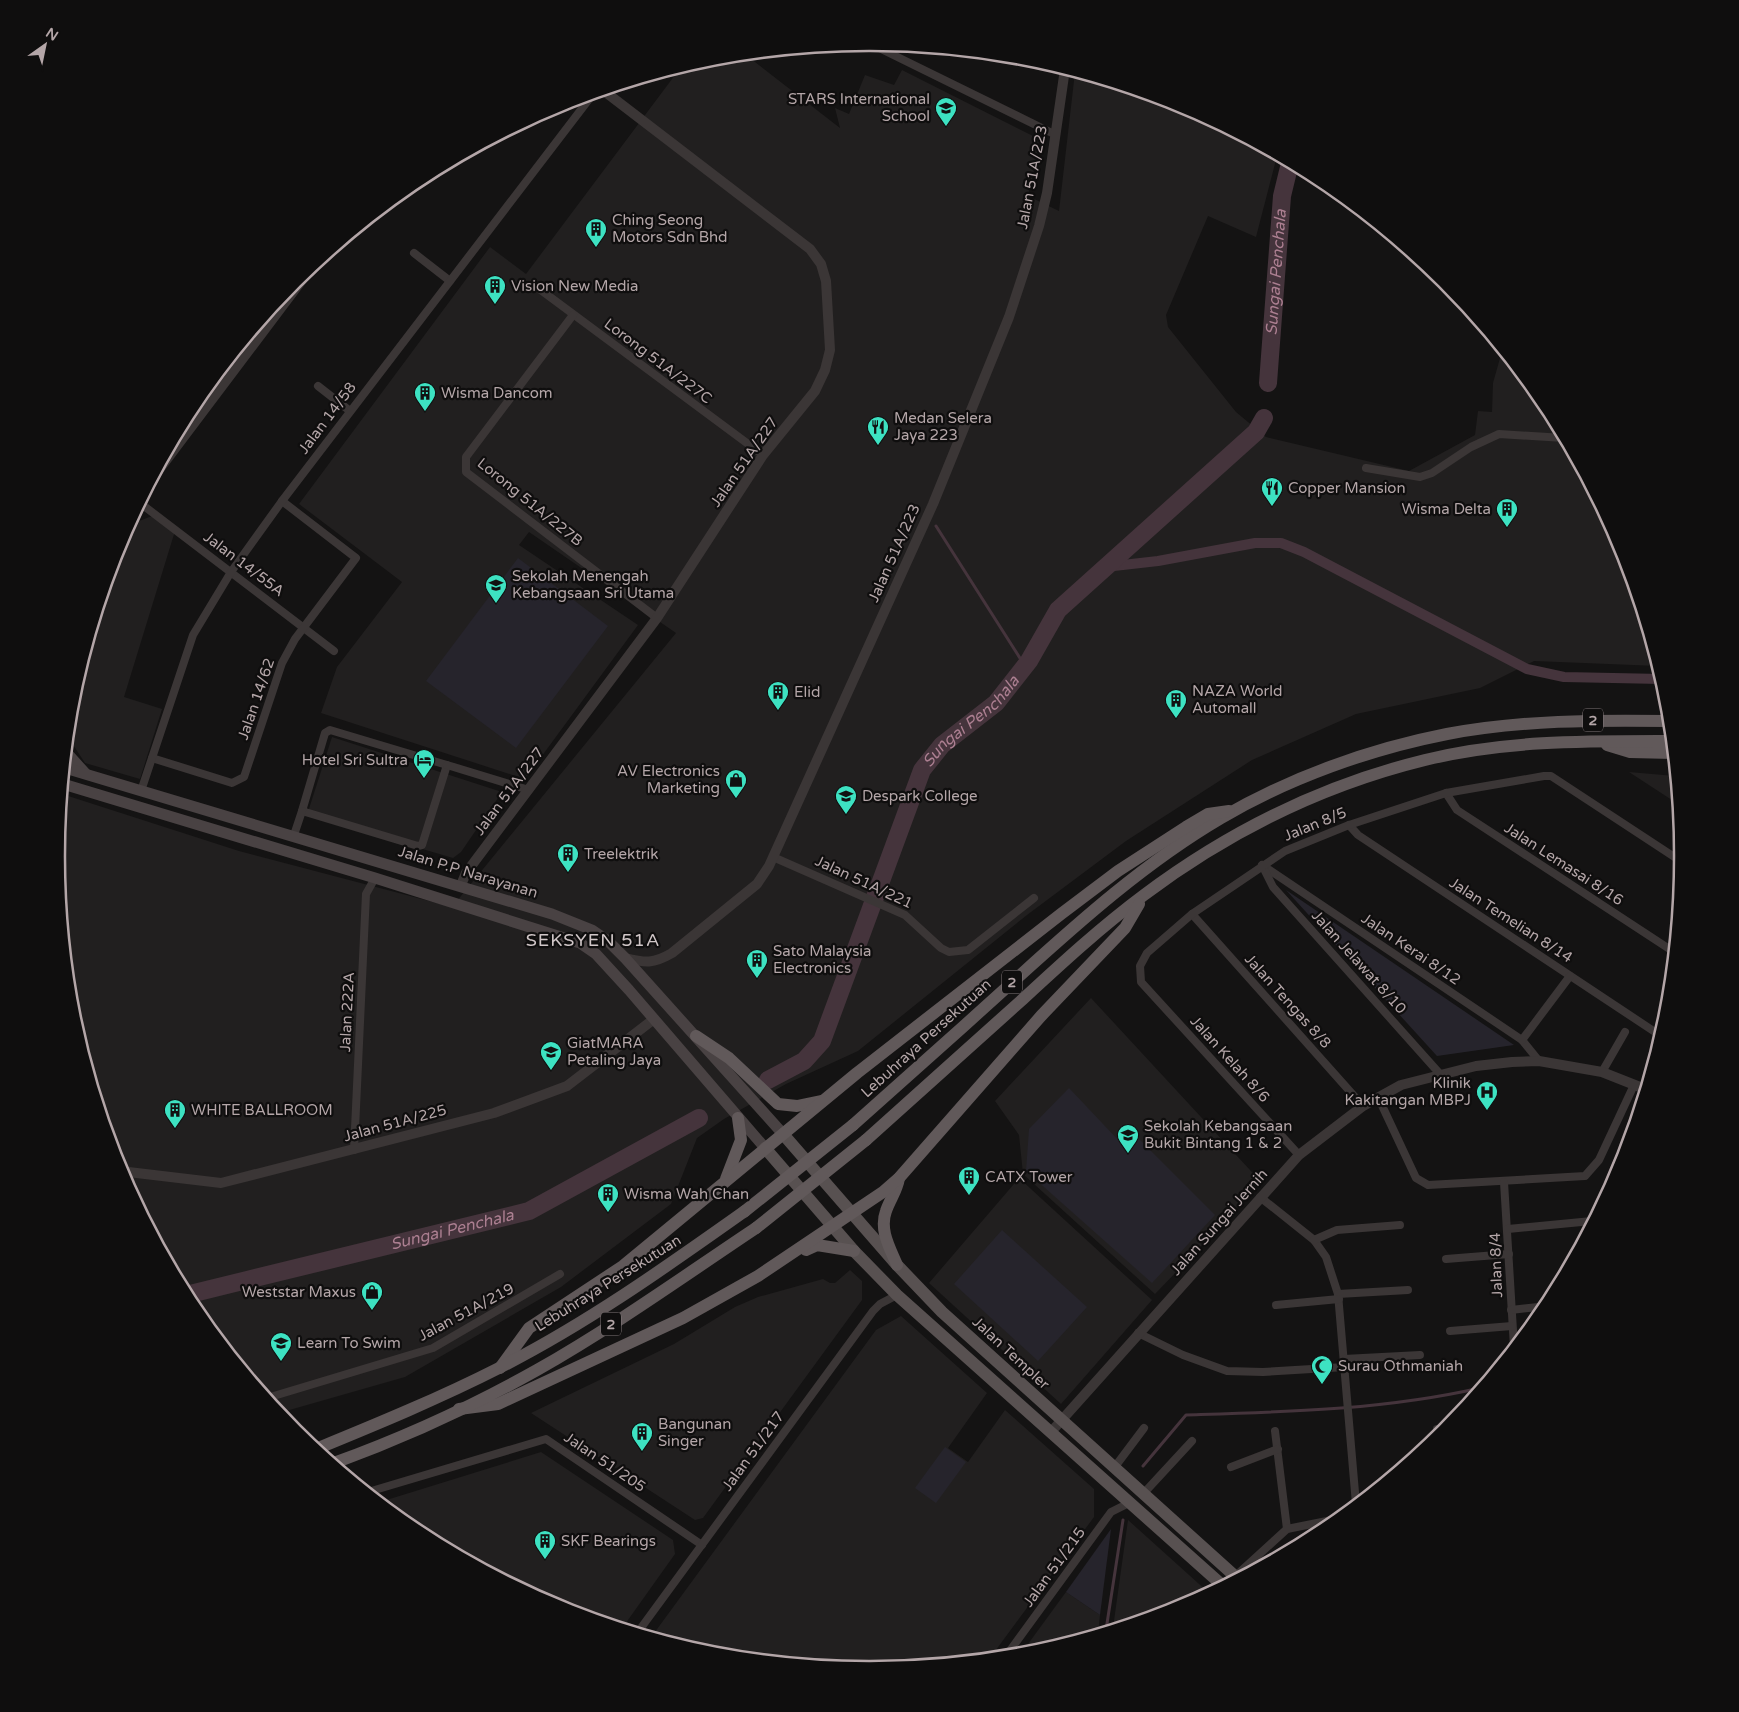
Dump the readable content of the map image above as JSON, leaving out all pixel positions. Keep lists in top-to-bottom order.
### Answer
{
  "streets": {
    "highway": ["2", "Lebuhraya Persekutuan"],
    "main road": ["Jalan P.P Narayanan", "Jalan Templer"],
    "street": [
      "Jalan 51A/223",
      "Lorong 51A/227C",
      "Jalan 14/58",
      "Jalan 51A/227",
      "Lorong 51A/227B",
      "Jalan 14/55A",
      "Jalan 14/62",
      "Jalan 8/5",
      "Jalan Lemasai 8/16",
      "Jalan 51A/221",
      "Jalan Temelian 8/14",
      "Jalan Kerai 8/12",
      "Jalan Jelawat 8/10",
      "Jalan Tengas 8/8",
      "Jalan 222A",
      "Jalan Kelah 8/6",
      "Jalan 51A/225",
      "Jalan Sungai Jernih",
      "Jalan 8/4",
      "Jalan 51A/219",
      "Jalan 51/217",
      "Jalan 51/205",
      "Jalan 51/215"
    ]
  },
  "crossings": [
    ["Jalan 51A/223", "Jalan P.P Narayanan"],
    ["Jalan 51A/223", "Jalan 51A/221"],
    ["Lorong 51A/227C", "Jalan 51A/227"],
    ["Lorong 51A/227C", "Lorong 51A/227B"],
    ["Jalan 14/58", "Jalan 14/55A"],
    ["Jalan 14/58", "Jalan 14/62"],
    ["Jalan 14/58", "Jalan P.P Narayanan"],
    ["Jalan 51A/227", "Lorong 51A/227B"],
    ["Jalan 51A/227", "Jalan P.P Narayanan"],
    ["Jalan 14/55A", "Jalan 14/62"],
    ["Jalan 8/5", "Jalan Lemasai 8/16"],
    ["Jalan 8/5", "Jalan Temelian 8/14"],
    ["Jalan 8/5", "Jalan Kerai 8/12"],
    ["Jalan 8/5", "Jalan Jelawat 8/10"],
    ["Jalan 8/5", "Jalan Tengas 8/8"],
    ["Jalan 8/5", "Jalan Kelah 8/6"],
    ["Jalan P.P Narayanan", "Jalan Templer"],
    ["Jalan Kerai 8/12", "Jalan Jelawat 8/10"],
    ["Jalan Kerai 8/12", "Jalan Sungai Jernih"],
    ["Jalan Jelawat 8/10", "Jalan Sungai Jernih"],
    ["Jalan Tengas 8/8", "Jalan Sungai Jernih"],
    ["Jalan 222A", "Jalan 51A/225"],
    ["Jalan Kelah 8/6", "Jalan Sungai Jernih"],
    ["Jalan Sungai Jernih", "Jalan Templer"],
    ["Jalan Templer", "Jalan 51/217"],
    ["Jalan Templer", "Jalan 51/215"],
    ["Jalan 51/217", "Jalan 51/205"]
  ],
  "districts": ["SEKSYEN 51A"],
  "water": ["Sungai Penchala"],
  "places": {
    "school or university": [
      "STARS International School",
      "Sekolah Menengah Kebangsaan Sri Utama",
      "Despark College",
      "GiatMARA Petaling Jaya",
      "Sekolah Kebangsaan Bukit Bintang 1 & 2",
      "Learn To Swim"
    ],
    "building": [
      "Ching Seong Motors Sdn Bhd",
      "Vision New Media",
      "Wisma Dancom",
      "Wisma Delta",
      "Elid",
      "NAZA World Automall",
      "Treelektrik",
      "Sato Malaysia Electronics",
      "WHITE BALLROOM",
      "CATX Tower",
      "Wisma Wah Chan",
      "Bangunan Singer",
      "SKF Bearings"
    ],
    "restaurant": ["Medan Selera Jaya 223", "Copper Mansion"],
    "hotel": ["Hotel Sri Sultra"],
    "shop": ["AV Electronics Marketing", "Weststar Maxus"],
    "hospital": ["Klinik Kakitangan MBPJ"],
    "mosque": ["Surau Othmaniah"]
  },
  "north": "top right"
}
